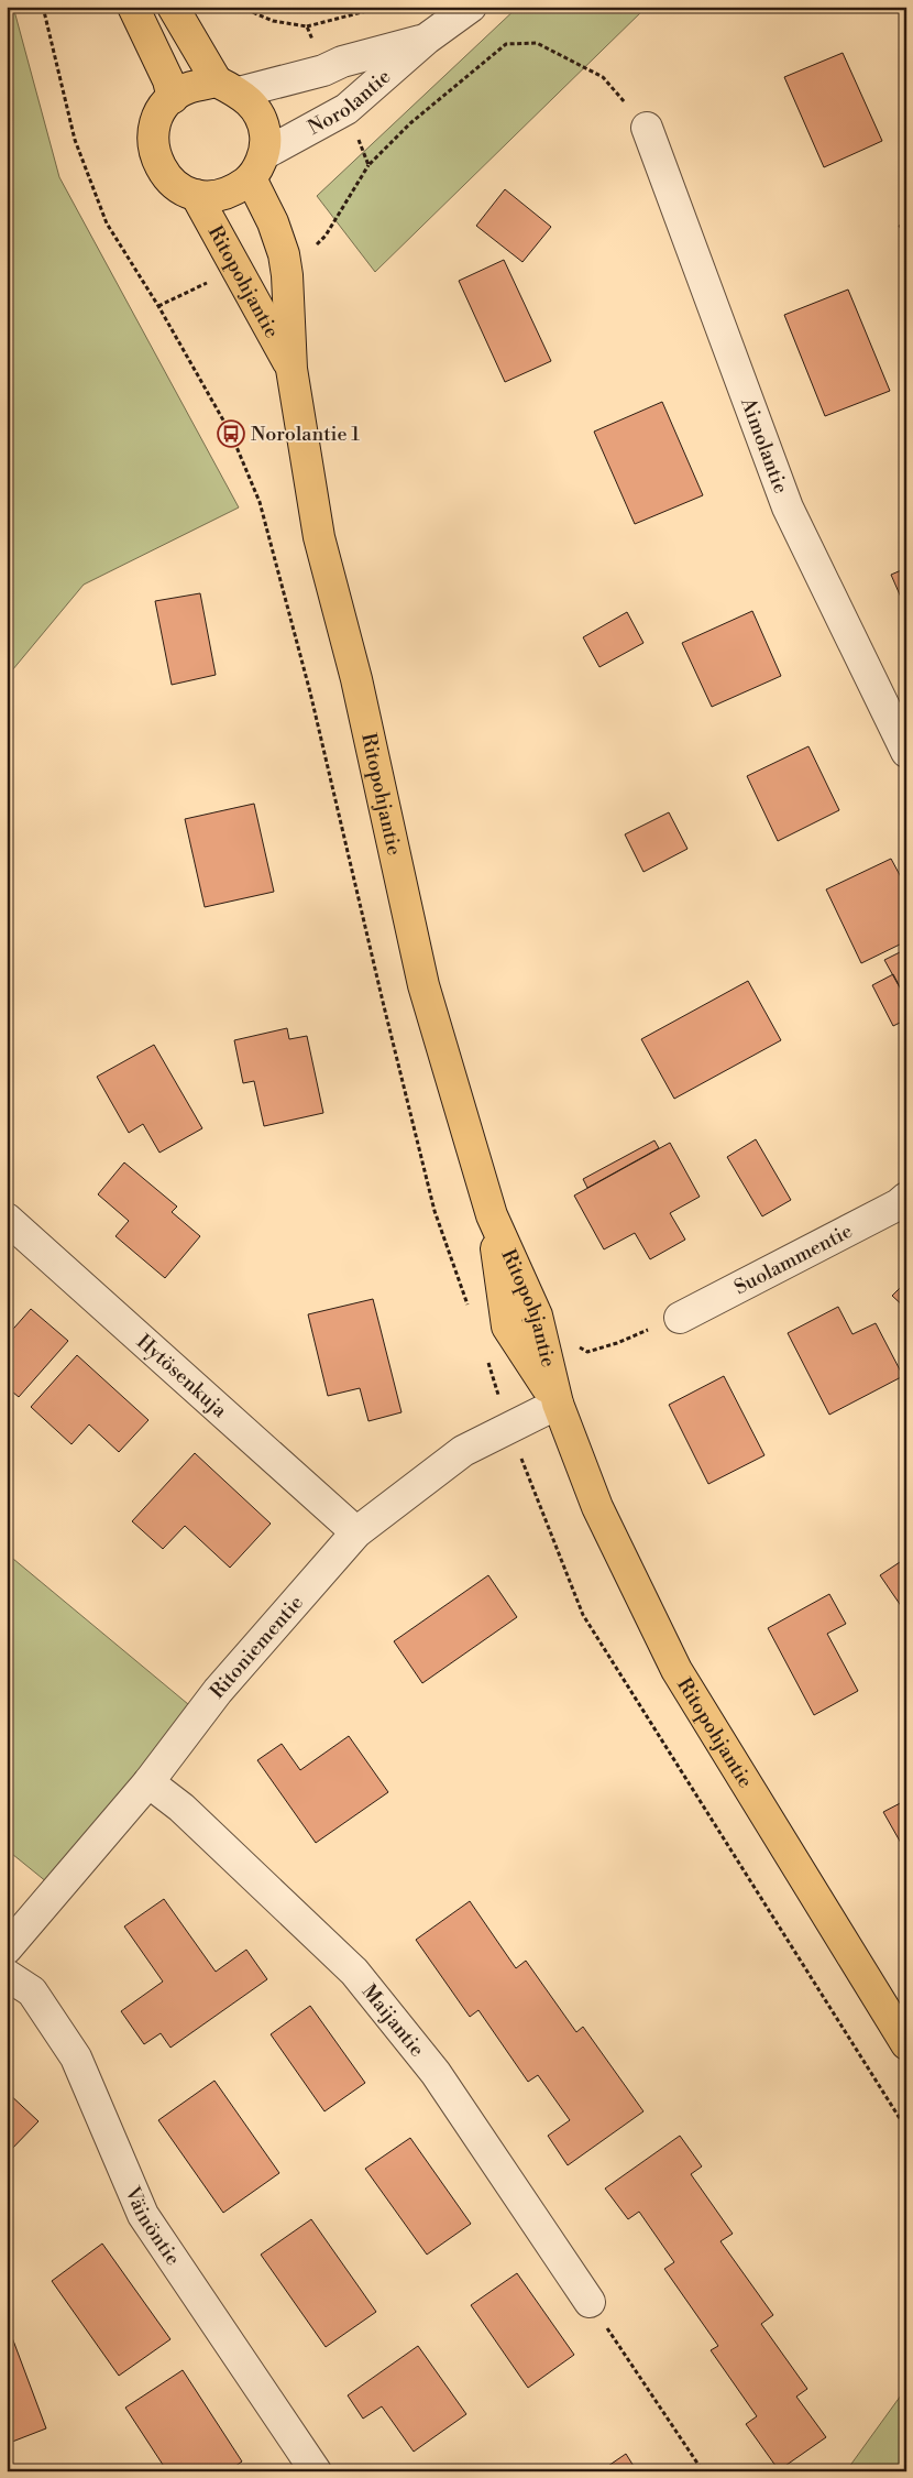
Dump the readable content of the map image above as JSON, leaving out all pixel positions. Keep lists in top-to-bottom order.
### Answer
{
  "streets": {
    "main road": ["Ritopohjantie"],
    "street": [
      "Norolantie",
      "Aimolantie",
      "Suolammentie",
      "Hytösenkuja",
      "Ritoniementie",
      "Maijantie",
      "Väinöntie"
    ]
  },
  "crossings": [
    ["Norolantie", "Ritopohjantie"],
    ["Ritopohjantie", "Ritoniementie"],
    ["Hytösenkuja", "Ritoniementie"],
    ["Ritoniementie", "Maijantie"]
  ],
  "places": {
    "bus stop": ["Norolantie 1"]
  }
}
